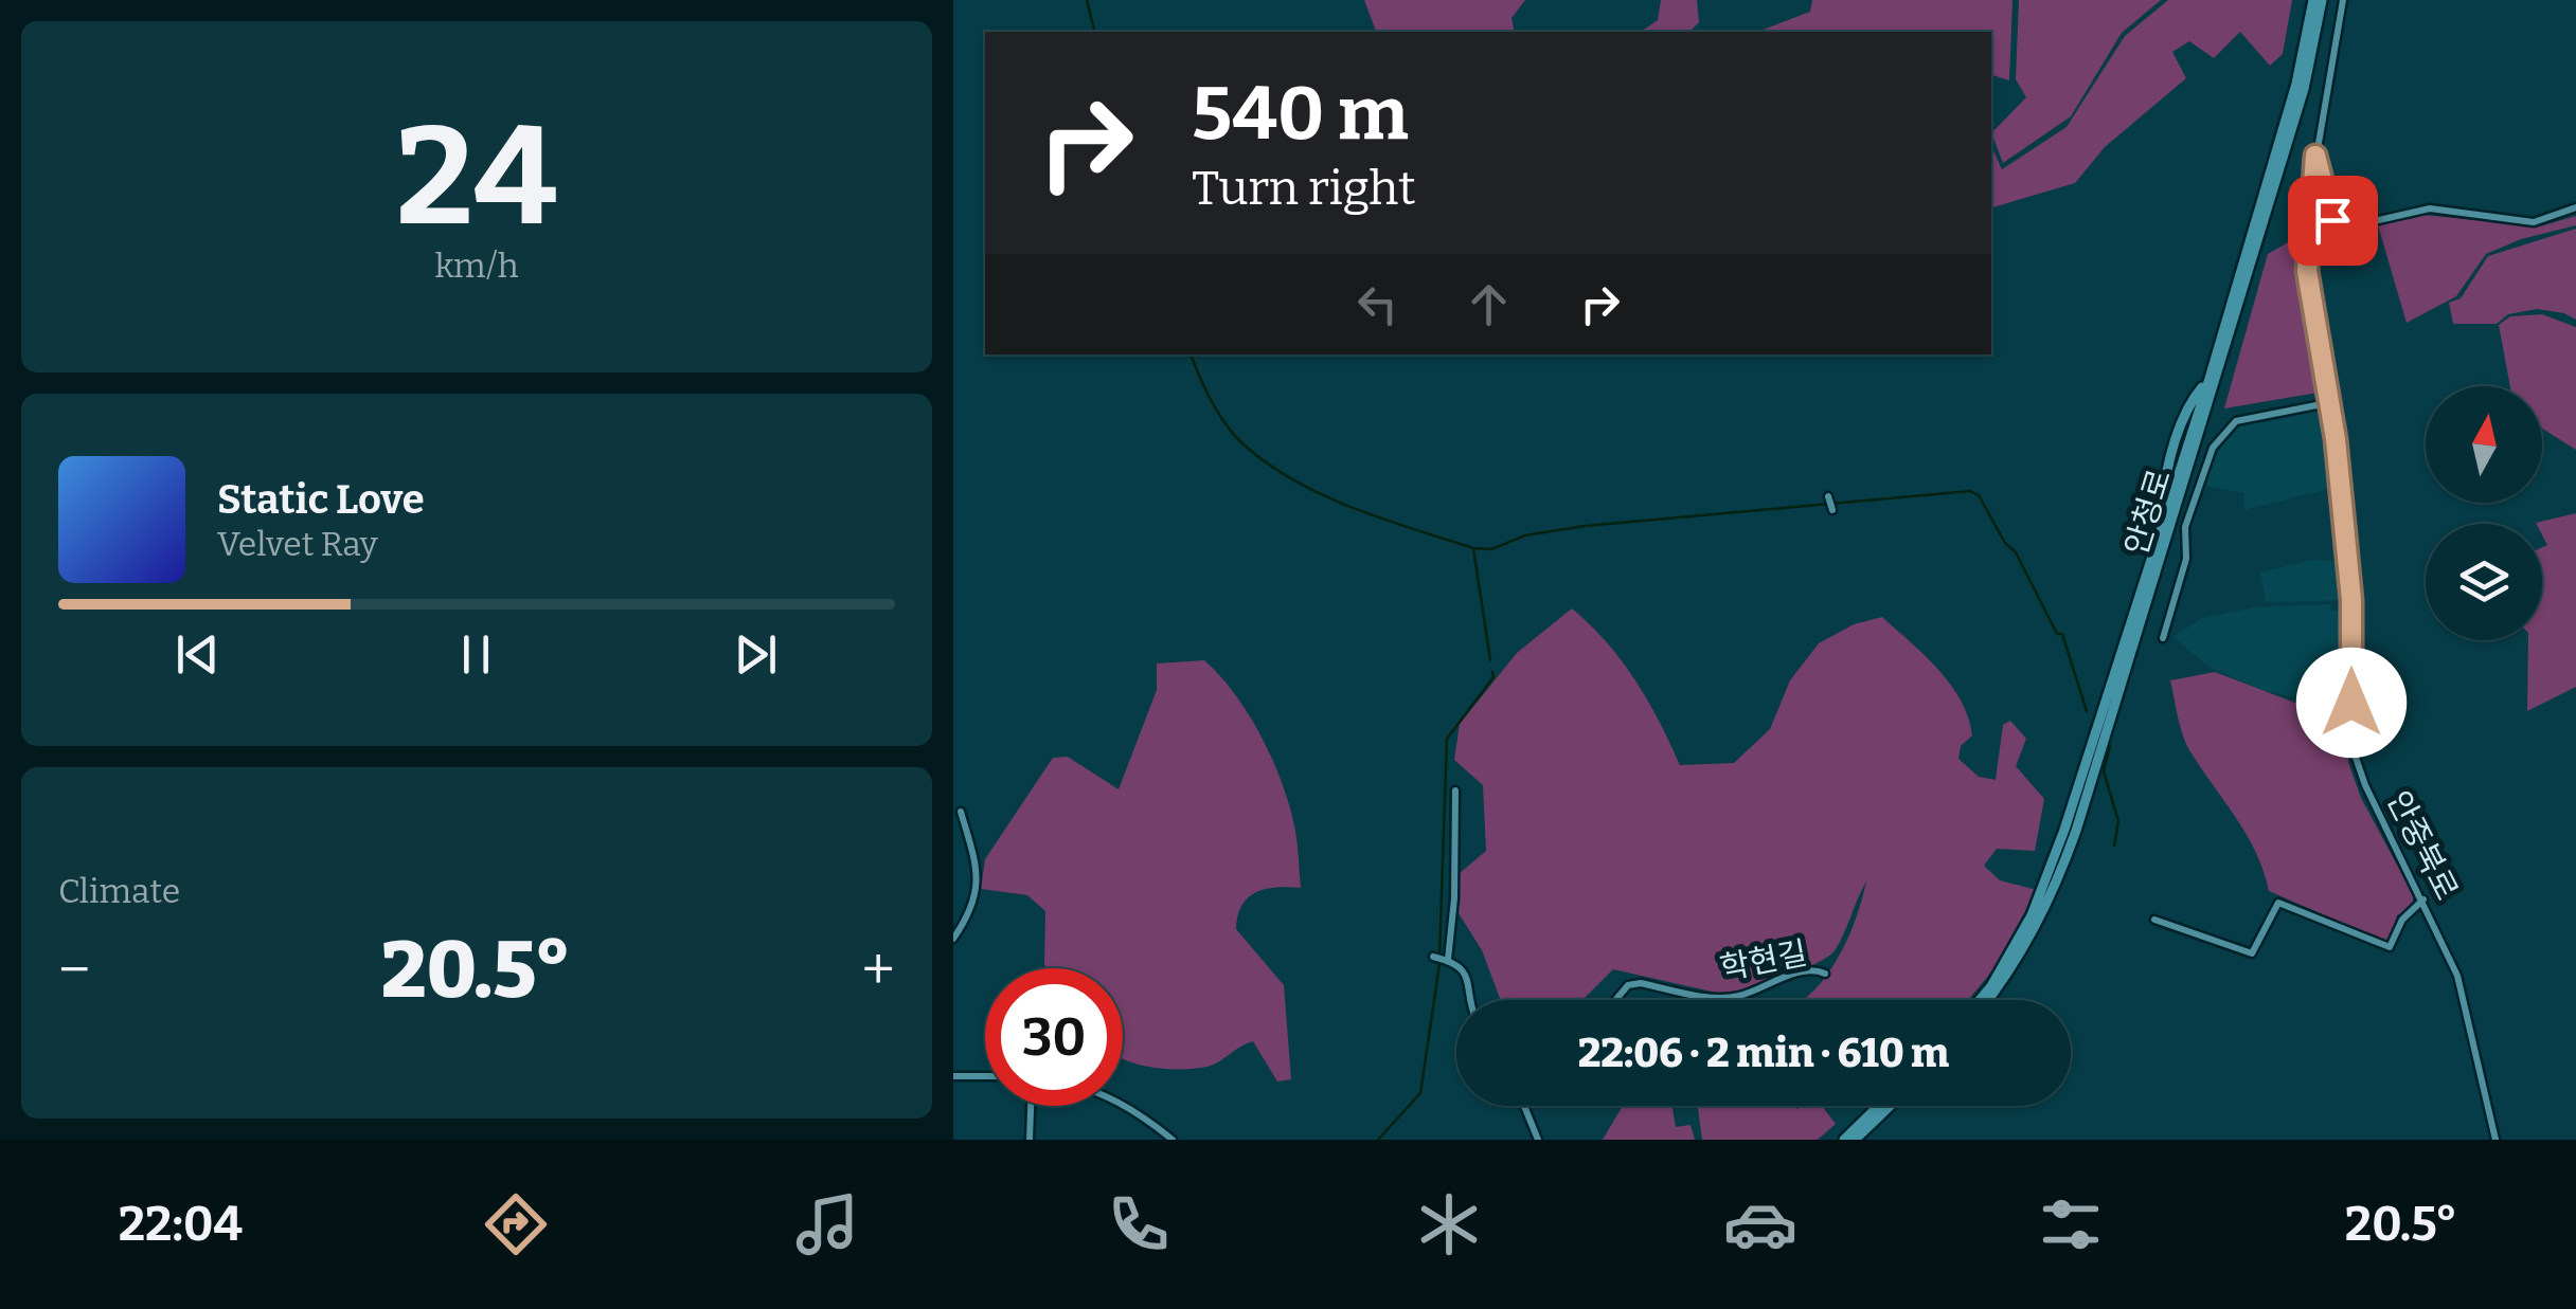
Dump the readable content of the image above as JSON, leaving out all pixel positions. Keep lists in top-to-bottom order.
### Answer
{
  "streets": {
    "street": ["안청로", "안중북로", "학현길"]
  },
  "north": "top",
  "page": {
    "tile": [
      ["24", "km/h"],
      "Climate"
    ],
    "turn": ["540 m", "Turn right"],
    "song": ["Static Love", "Velvet Ray"],
    "heat": ["−", "20.5°", "+"],
    "limit": "30",
    "trip": "22:06 · 2 min · 610 m",
    "tabs": ["22:04", "20.5°"]
  }
}
